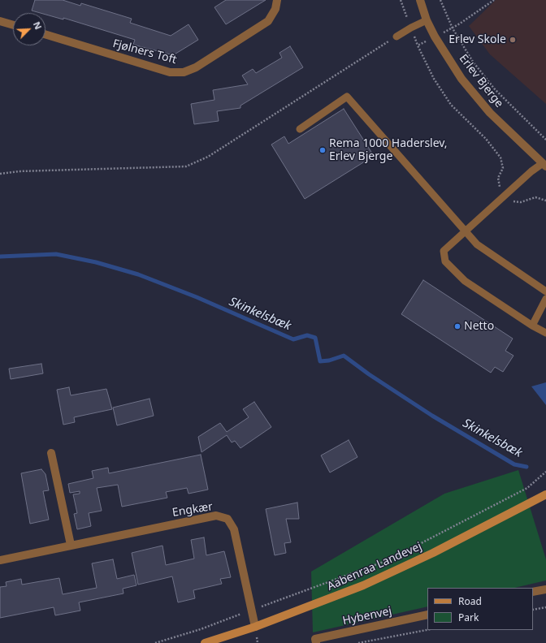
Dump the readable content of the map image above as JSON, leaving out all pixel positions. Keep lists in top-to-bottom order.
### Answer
{
  "streets": {
    "main road": ["Aabenraa Landevej"],
    "street": [
      "Fjølners Toft",
      "Erlev Bjerge",
      "Engkær",
      "Hybenvej"
    ]
  },
  "crossings": [
    ["Engkær", "Aabenraa Landevej"]
  ],
  "water": ["Skinkelsbæk"],
  "places": ["Erlev Skole", "Rema 1000 Haderslev, Erlev Bjerge", "Netto"],
  "legend": ["Road", "Park"],
  "north": "top right"
}
